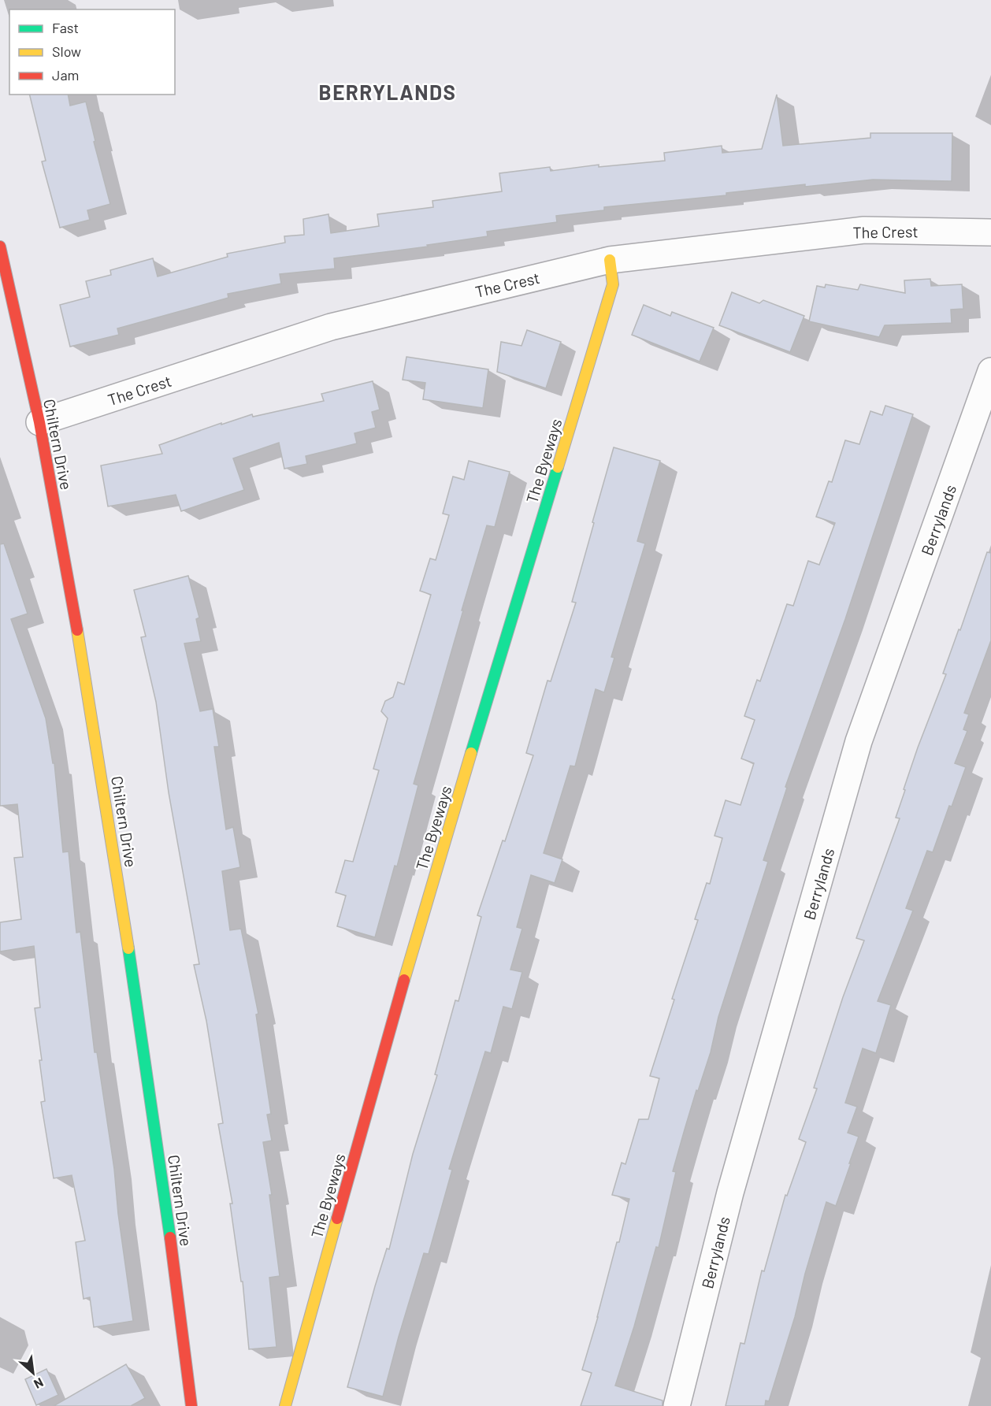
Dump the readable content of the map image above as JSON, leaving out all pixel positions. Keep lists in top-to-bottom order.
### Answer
{
  "streets": {
    "street": [
      "The Crest",
      "Chiltern Drive",
      "The Byeways",
      "Berrylands"
    ]
  },
  "crossings": [
    ["The Crest", "Chiltern Drive"],
    ["The Crest", "The Byeways"]
  ],
  "districts": ["BERRYLANDS"],
  "legend": ["Fast", "Slow", "Jam"],
  "north": "bottom right"
}
